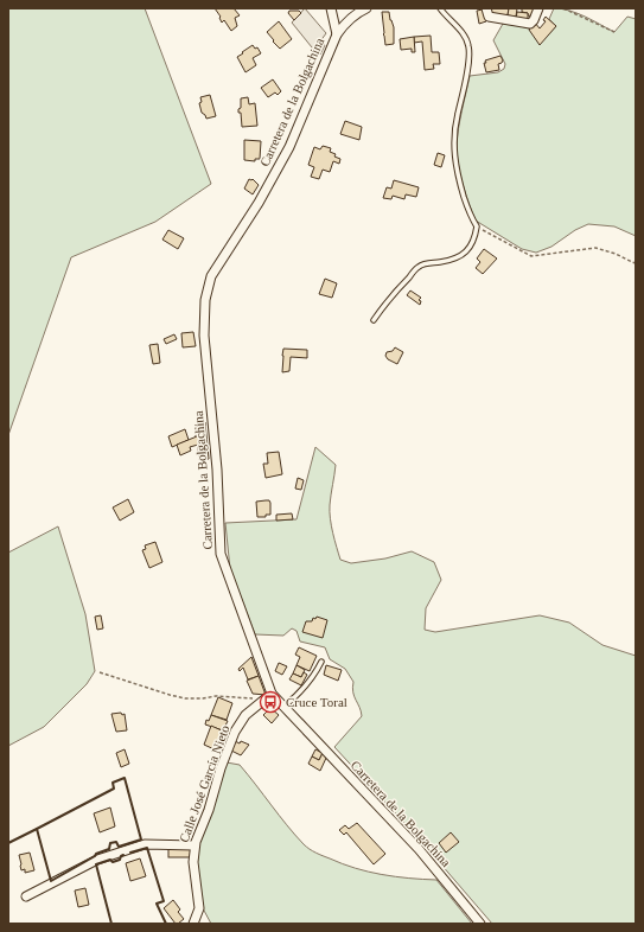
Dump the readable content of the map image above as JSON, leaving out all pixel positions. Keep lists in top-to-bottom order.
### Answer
{
  "streets": {
    "street": ["Carretera de la Bolgachina", "Calle José García Nieto"]
  },
  "crossings": [
    ["Carretera de la Bolgachina", "Calle José García Nieto"]
  ],
  "places": {
    "bus stop": ["Cruce Toral"]
  }
}
